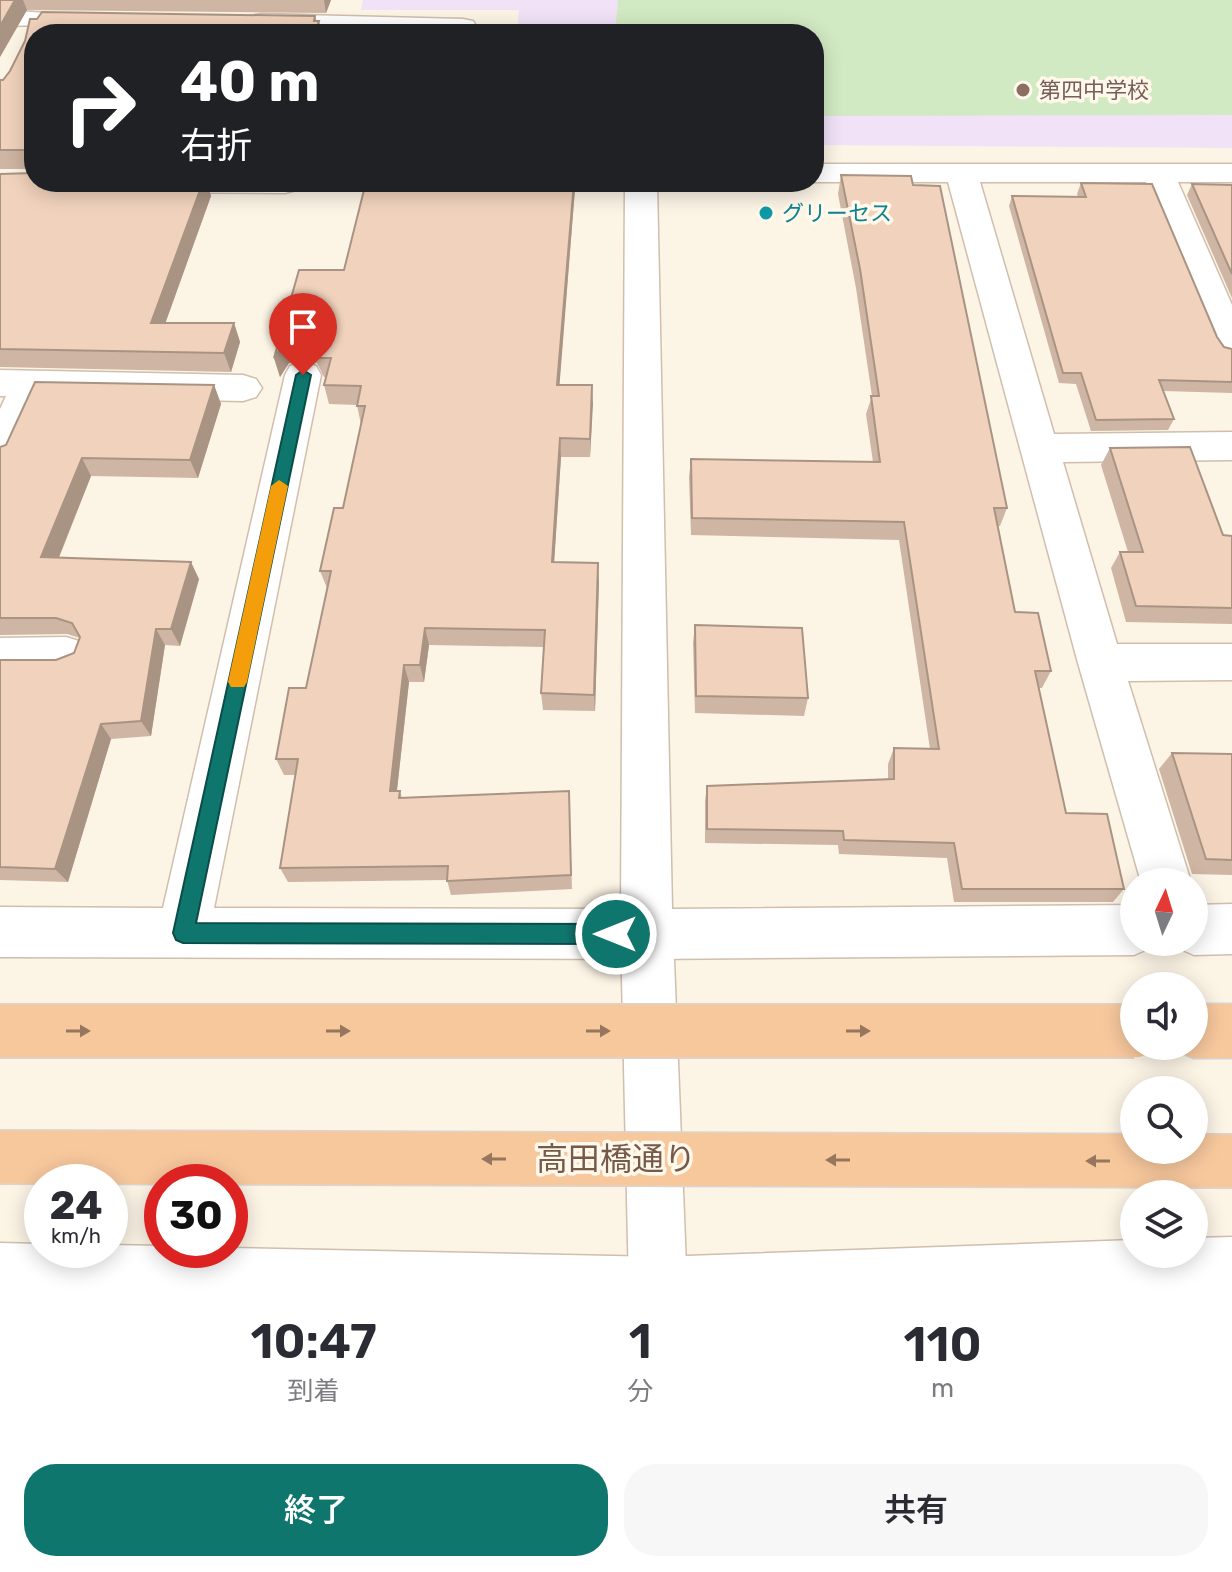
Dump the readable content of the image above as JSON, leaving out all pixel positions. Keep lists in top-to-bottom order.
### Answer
{
  "streets": {
    "highway": ["高田橋通り"]
  },
  "places": ["第四中学校", "グリーセス"],
  "north": "top",
  "page": {
    "turn": ["40 m", "右折"],
    "speed": "24 km/h",
    "limit": "30",
    "eta": [
      "10:47",
      "到着",
      "1",
      "分",
      "110",
      "m"
    ],
    "buttons": ["終了", "共有"]
  }
}
